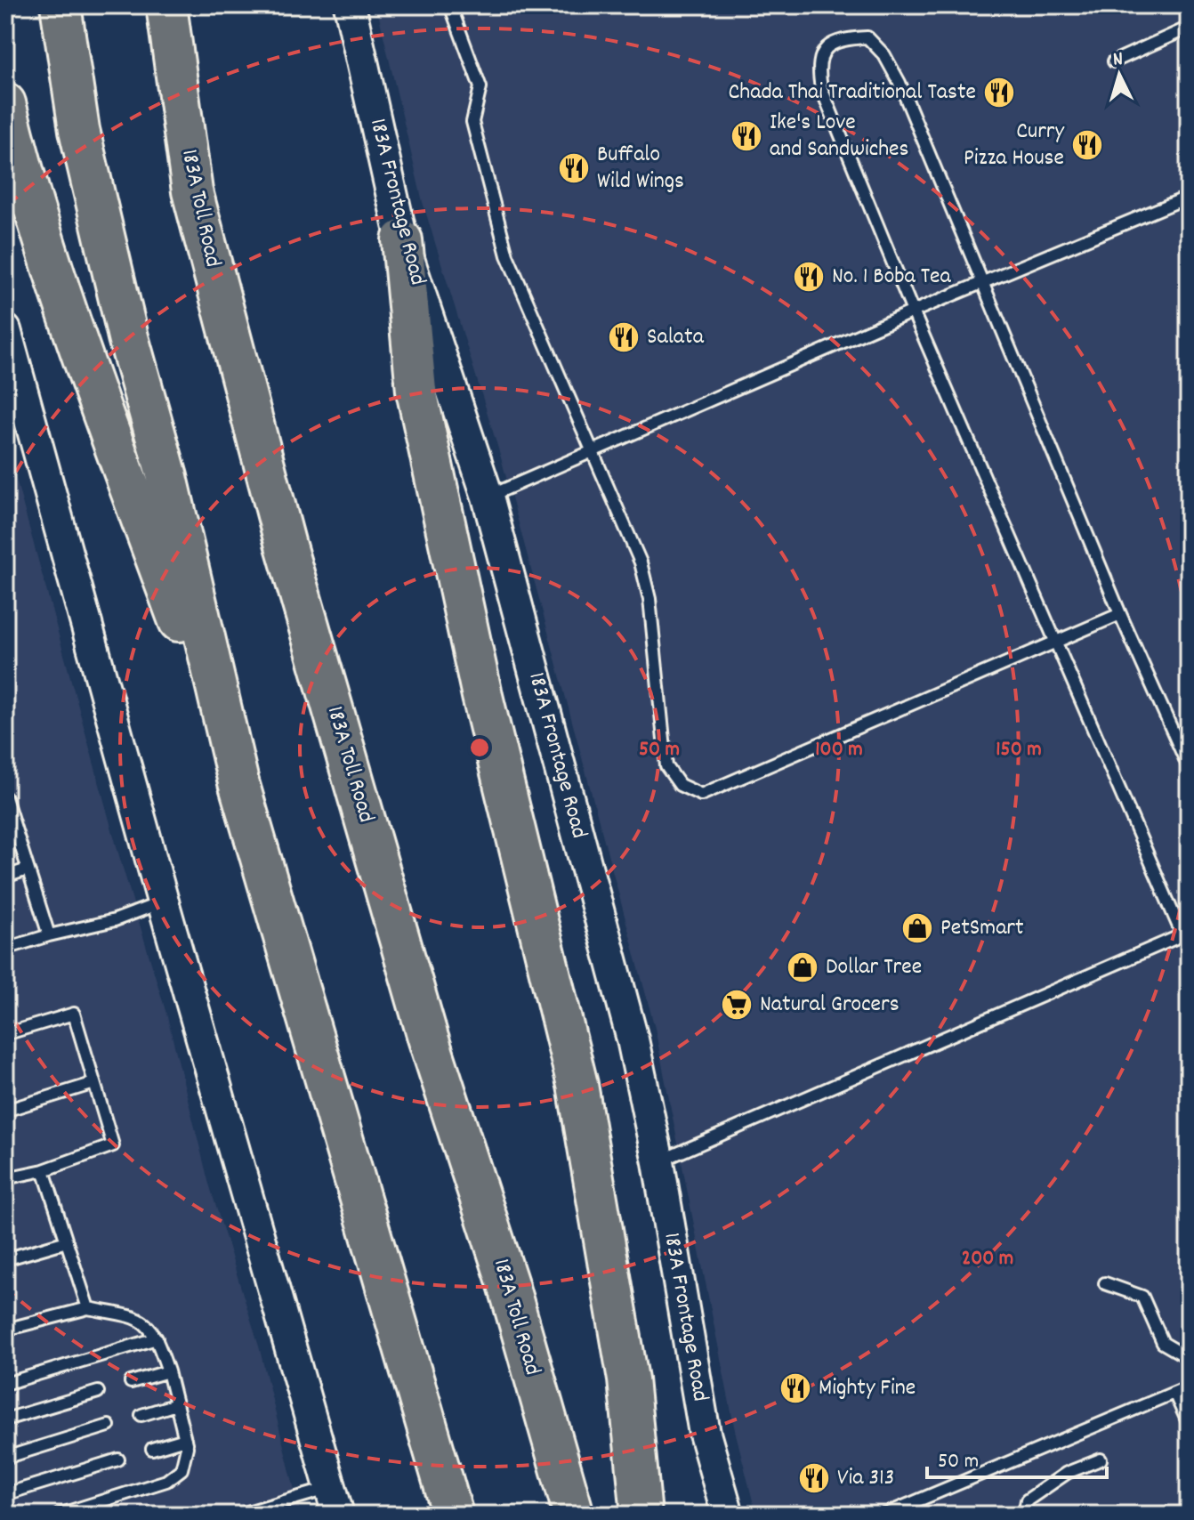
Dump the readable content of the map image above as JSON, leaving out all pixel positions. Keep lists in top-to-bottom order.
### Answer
{
  "streets": {
    "highway": ["183A Toll Road"],
    "main road": ["183A Frontage Road"]
  },
  "places": {
    "restaurant": [
      "Chada Thai Traditional Taste",
      "Ike's Love and Sandwiches",
      "Curry Pizza House",
      "Buffalo Wild Wings",
      "No. 1 Boba Tea",
      "Salata",
      "Mighty Fine",
      "Via 313"
    ],
    "shop": ["PetSmart", "Dollar Tree"],
    "supermarket": ["Natural Grocers"]
  },
  "scale_bar": "50 m",
  "north": "top",
  "rings": [
    "50 m",
    "100 m",
    "150 m",
    "200 m"
  ]
}
